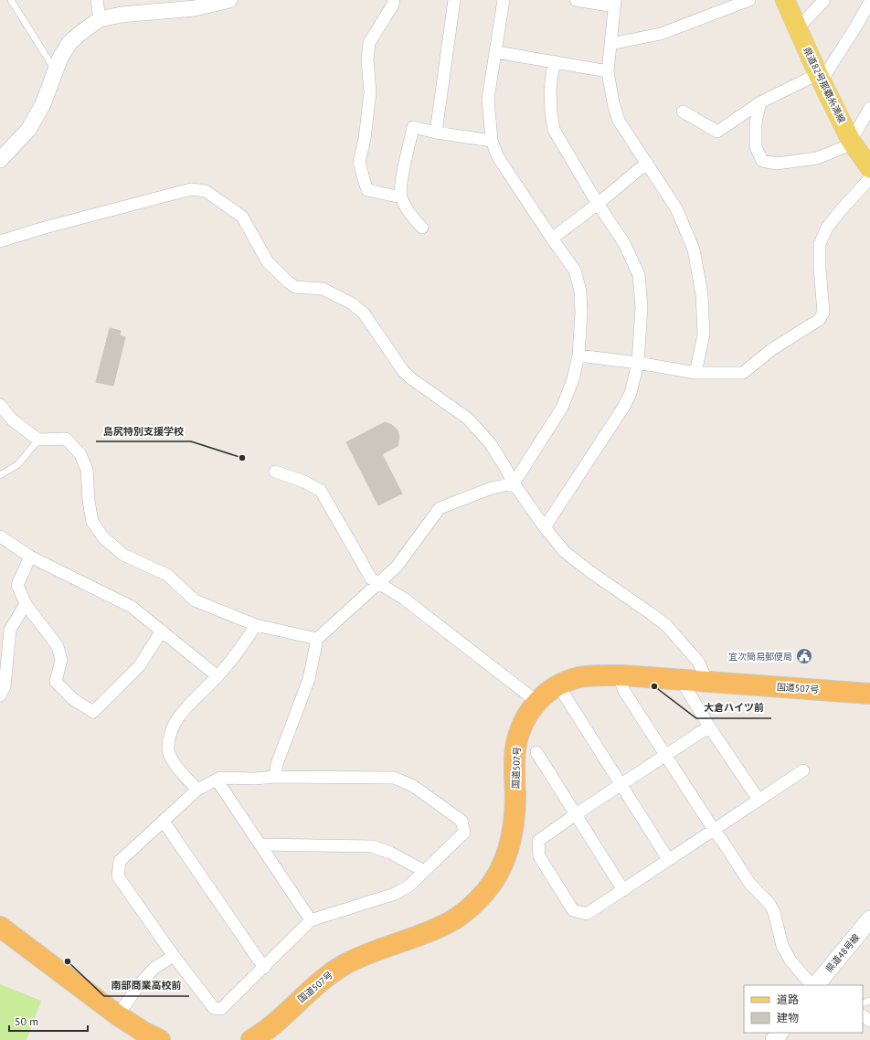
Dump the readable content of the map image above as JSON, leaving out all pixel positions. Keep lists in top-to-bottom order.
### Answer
{
  "streets": {
    "highway": ["国道507号"],
    "main road": ["県道82号那覇糸満線", "県道48号線"]
  },
  "places": {
    "other": ["島尻特別支援学校", "大倉ハイツ前", "南部商業高校前"],
    "public building": ["宜次簡易郵便局"]
  },
  "legend": ["道路", "建物"],
  "scale_bar": "50 m"
}
